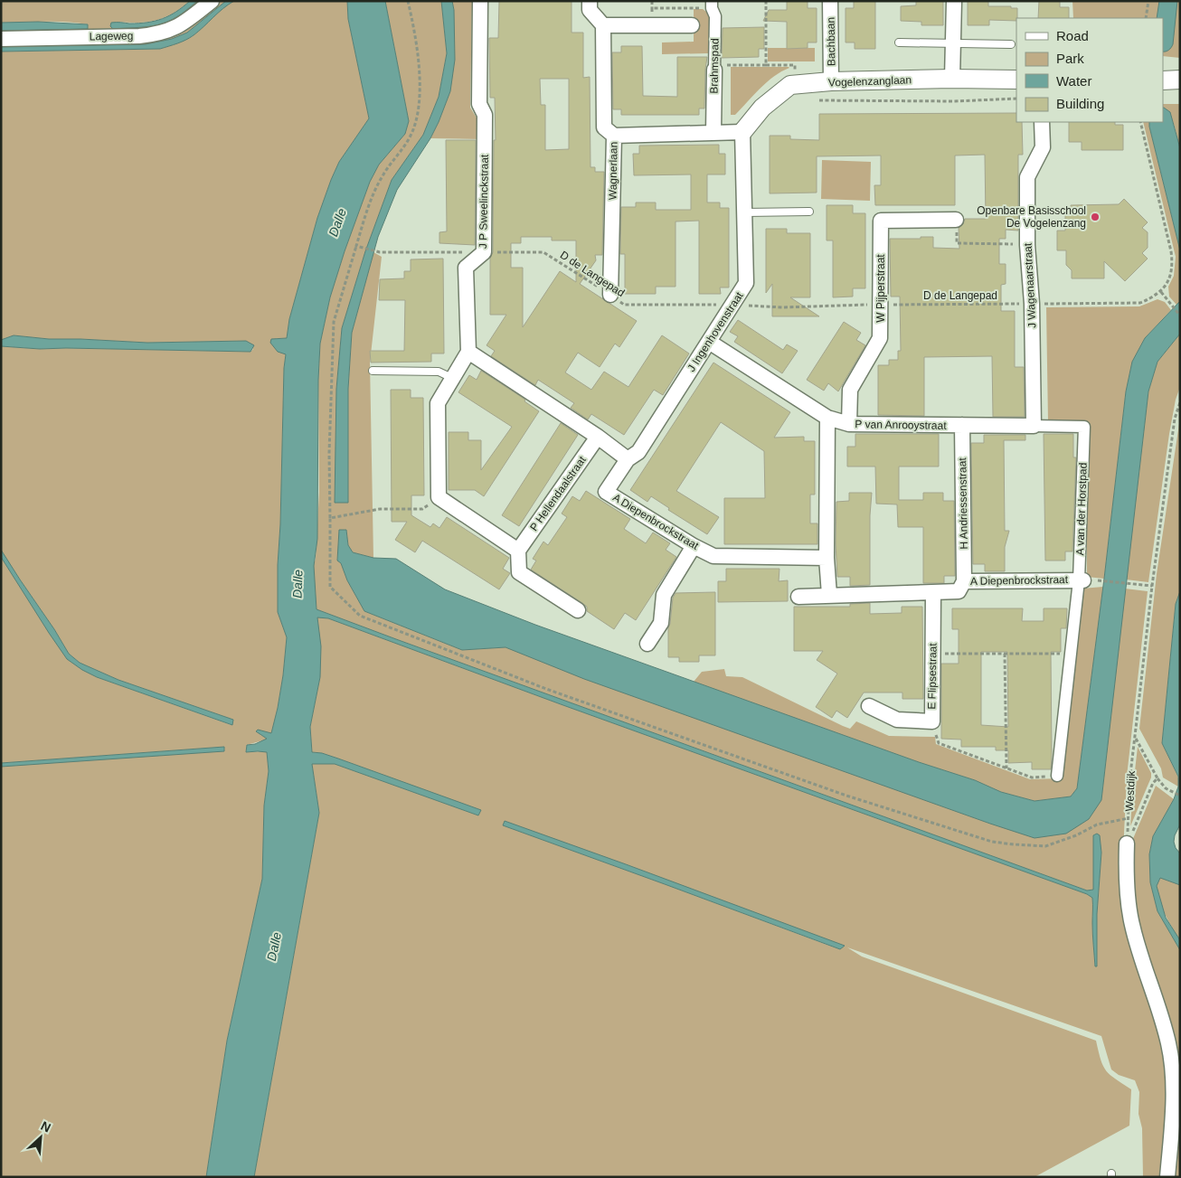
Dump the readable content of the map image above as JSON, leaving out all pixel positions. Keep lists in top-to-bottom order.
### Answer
{
  "streets": {
    "street": [
      "Lageweg",
      "Bachbaan",
      "Brahmspad",
      "Vogelenzanglaan",
      "Wagnerlaan",
      "J P Sweelinckstraat",
      "J Wagenaarstraat",
      "W Pijperstraat",
      "J Ingenhovenstraat",
      "P van Anrooystraat",
      "P Hellendaalstraat",
      "H Andriessenstraat",
      "A van der Horstpad",
      "A Diepenbrockstraat",
      "E Flipsestraat"
    ],
    "path": ["D de Langepad", "Westdijk"]
  },
  "crossings": [
    ["Bachbaan", "Vogelenzanglaan"],
    ["Vogelenzanglaan", "J Ingenhovenstraat"],
    ["Wagnerlaan", "D de Langepad"],
    ["J P Sweelinckstraat", "D de Langepad"],
    ["D de Langepad", "J Wagenaarstraat"],
    ["D de Langepad", "W Pijperstraat"],
    ["D de Langepad", "J Ingenhovenstraat"],
    ["J Wagenaarstraat", "P van Anrooystraat"],
    ["J Wagenaarstraat", "A van der Horstpad"],
    ["W Pijperstraat", "P van Anrooystraat"],
    ["J Ingenhovenstraat", "P van Anrooystraat"],
    ["J Ingenhovenstraat", "A Diepenbrockstraat"],
    ["P van Anrooystraat", "H Andriessenstraat"],
    ["P van Anrooystraat", "A van der Horstpad"],
    ["H Andriessenstraat", "A Diepenbrockstraat"],
    ["A van der Horstpad", "A Diepenbrockstraat"],
    ["A Diepenbrockstraat", "E Flipsestraat"]
  ],
  "water": ["Dalle"],
  "places": ["Openbare Basisschool De Vogelenzang"],
  "legend": [
    "Road",
    "Park",
    "Water",
    "Building"
  ],
  "north": "top right"
}
